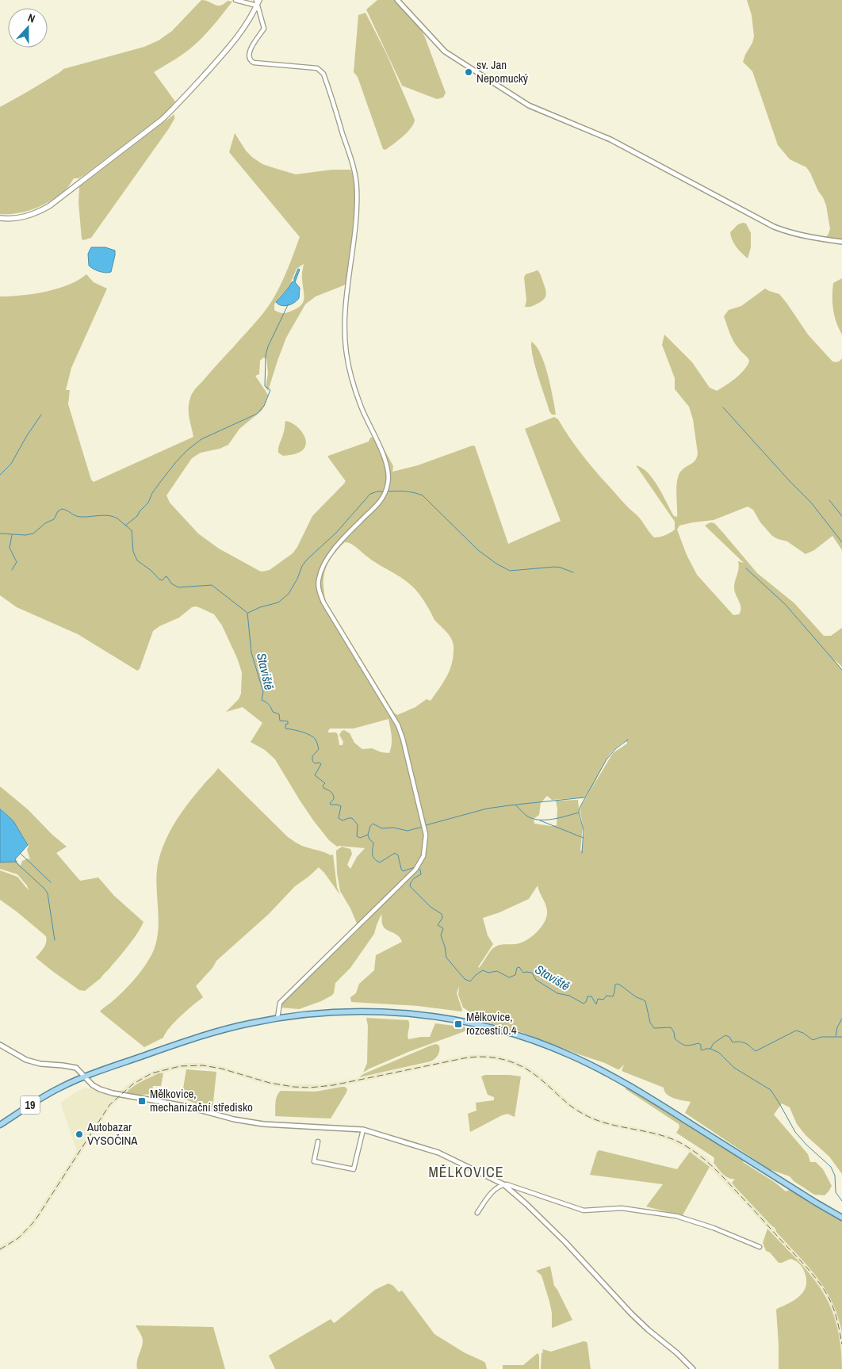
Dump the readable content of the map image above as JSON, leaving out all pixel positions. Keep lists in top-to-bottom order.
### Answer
{
  "streets": {
    "main road": ["19"]
  },
  "districts": ["MĚLKOVICE"],
  "water": ["Staviště"],
  "places": {
    "other": ["sv. Jan Nepomucký", "Autobazar VYSOČINA"],
    "transit": ["Mělkovice, rozcestí 0.4", "Mělkovice, mechanizační středisko"]
  },
  "north": "top"
}
